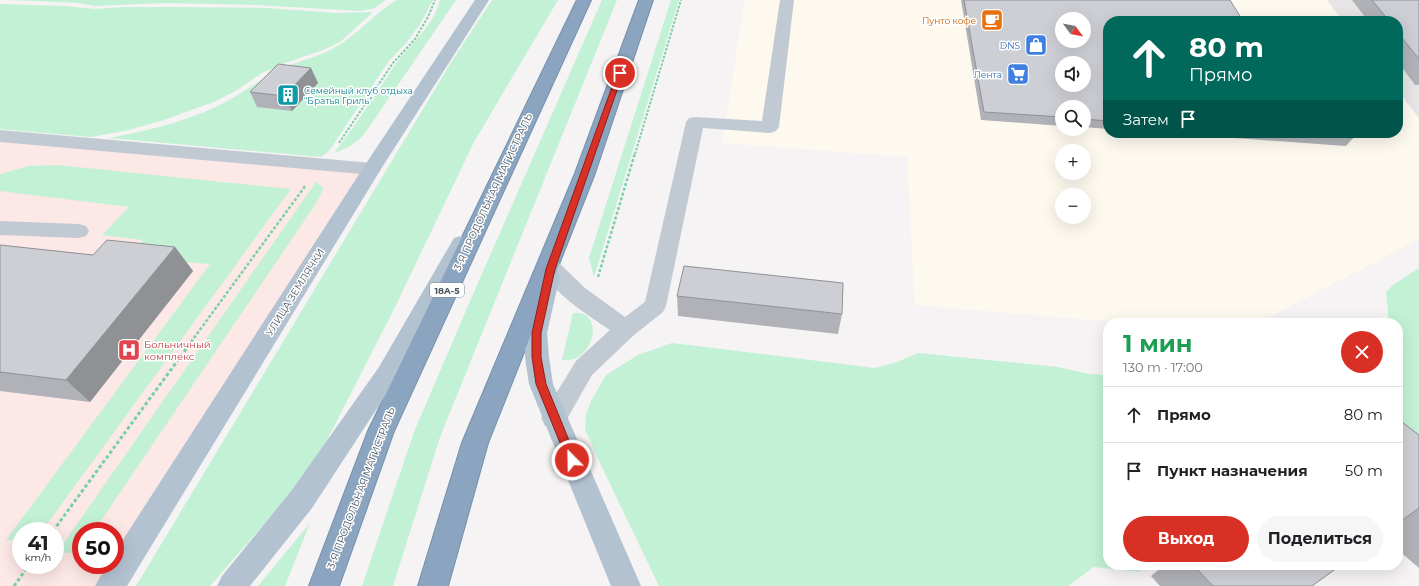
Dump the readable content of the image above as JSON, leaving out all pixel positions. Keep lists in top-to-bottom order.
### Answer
{
  "streets": {
    "highway": ["3-Я ПРОДОЛЬНАЯ МАГИСТРАЛЬ", "18А-5"],
    "main road": ["УЛИЦА ЗЕМЛЯЧКИ"]
  },
  "places": {
    "cafe": ["Пунто кофе"],
    "shop": ["DNS"],
    "supermarket": ["Лента"],
    "building": ["Семейный клуб отдыха \"Братья Гриль\""],
    "hospital": ["Больничный комплекс"]
  },
  "north": "bottom right",
  "page": {
    "map_buttons": ["+", "−"],
    "turn": ["80 m", "Прямо"],
    "then": "Затем",
    "heading": ["1 мин", "130 m · 17:00"],
    "list": [
      {
        "name": "Прямо",
        "value": "80 m"
      },
      {
        "name": "Пункт назначения",
        "value": "50 m"
      }
    ],
    "buttons": ["Выход", "Поделиться"],
    "speed": "41 km/h",
    "limit": "50"
  }
}
